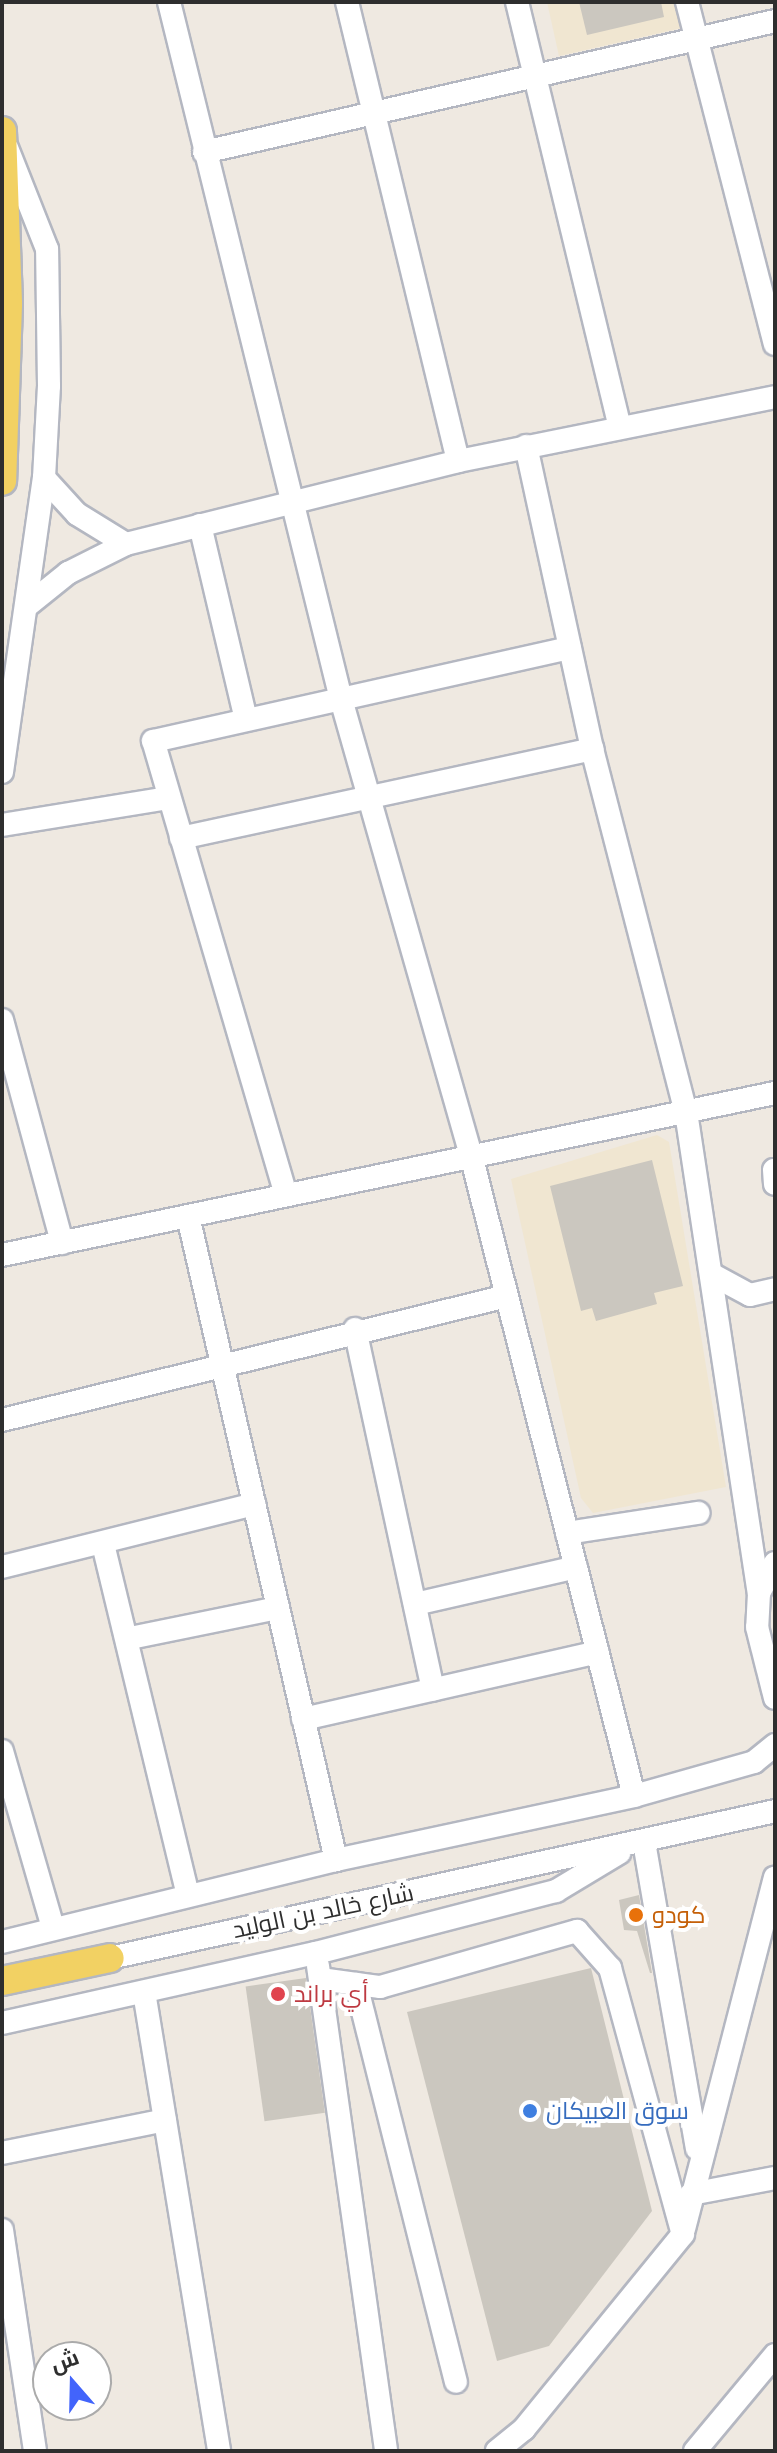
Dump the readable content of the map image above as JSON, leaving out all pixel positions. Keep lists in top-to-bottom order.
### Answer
{
  "streets": {
    "main road": ["شارع خالد بن الوليد"]
  },
  "places": ["كودو", "أي براند", "سوق العبيكان"],
  "north": "top"
}
